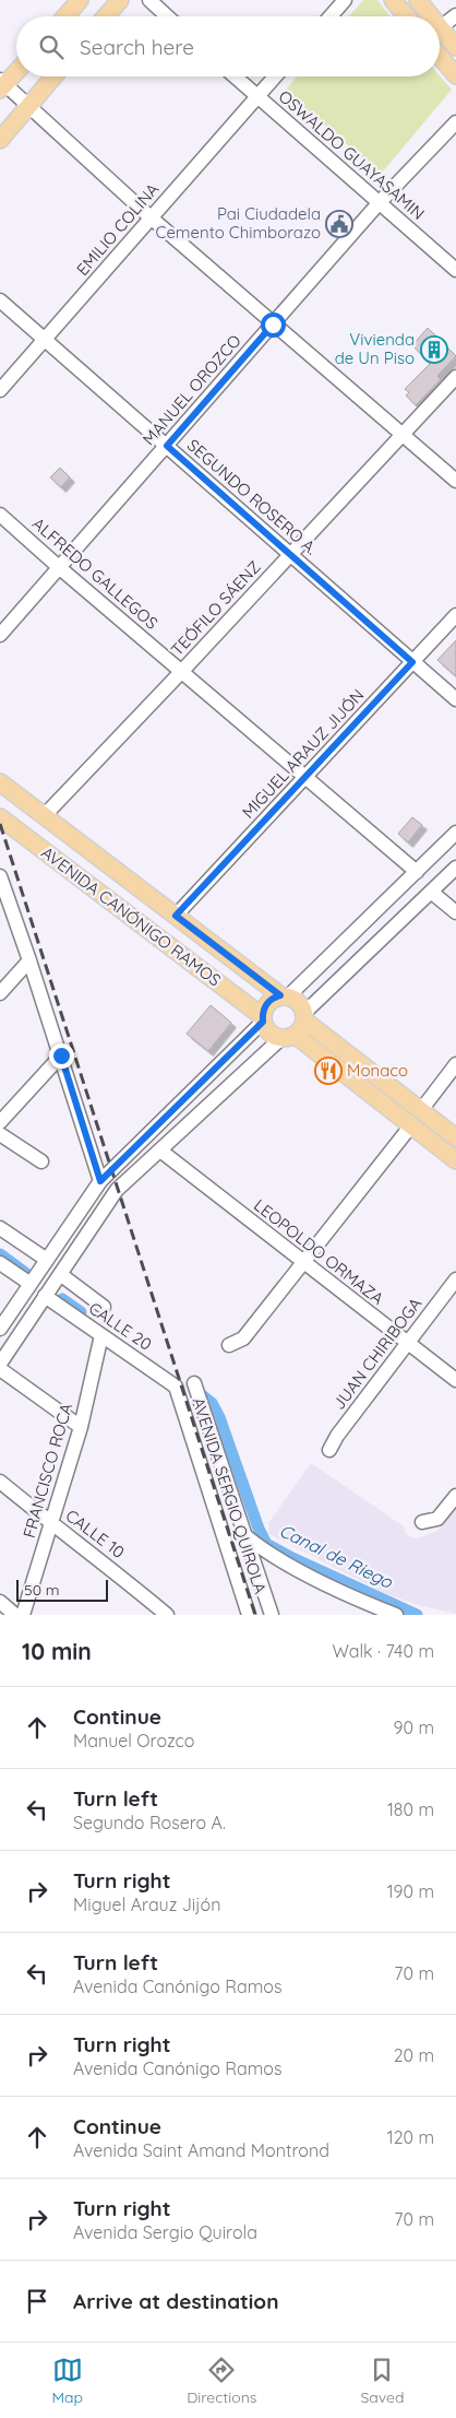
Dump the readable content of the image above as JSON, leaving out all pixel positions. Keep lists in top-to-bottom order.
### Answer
{
  "streets": {
    "main road": ["AVENIDA CANÓNIGO RAMOS"],
    "street": [
      "OSWALDO GUAYASAMIN",
      "EMILIO COLINA",
      "MANUEL OROZCO",
      "SEGUNDO ROSERO A.",
      "ALFREDO GALLEGOS",
      "TEÓFILO SÁENZ",
      "MIGUEL ARAUZ JIJÓN",
      "LEOPOLDO ORMAZA",
      "CALLE 20",
      "JUAN CHIRIBOGA",
      "FRANCISCO ROCA",
      "AVENIDA SERGIO QUIROLA",
      "CALLE 10"
    ]
  },
  "crossings": [
    ["OSWALDO GUAYASAMIN", "EMILIO COLINA"],
    ["OSWALDO GUAYASAMIN", "MANUEL OROZCO"],
    ["EMILIO COLINA", "SEGUNDO ROSERO A."],
    ["MANUEL OROZCO", "SEGUNDO ROSERO A."],
    ["MANUEL OROZCO", "ALFREDO GALLEGOS"],
    ["SEGUNDO ROSERO A.", "TEÓFILO SÁENZ"],
    ["SEGUNDO ROSERO A.", "MIGUEL ARAUZ JIJÓN"],
    ["ALFREDO GALLEGOS", "TEÓFILO SÁENZ"],
    ["ALFREDO GALLEGOS", "MIGUEL ARAUZ JIJÓN"],
    ["TEÓFILO SÁENZ", "AVENIDA CANÓNIGO RAMOS"],
    ["MIGUEL ARAUZ JIJÓN", "AVENIDA CANÓNIGO RAMOS"],
    ["LEOPOLDO ORMAZA", "JUAN CHIRIBOGA"],
    ["CALLE 20", "FRANCISCO ROCA"],
    ["CALLE 20", "AVENIDA SERGIO QUIROLA"],
    ["FRANCISCO ROCA", "CALLE 10"]
  ],
  "water": ["Canal de Riego"],
  "places": {
    "public building": ["Pai Ciudadela Cemento Chimborazo"],
    "building": ["Vivienda de Un Piso"],
    "restaurant": ["Monaco"]
  },
  "scale_bar": "50 m",
  "page": {
    "search": "Search here",
    "scale": "50 m",
    "heading": ["10 min", "Walk · 740 m"],
    "list": [
      ["Continue", "Manuel Orozco", "90 m"],
      ["Turn left", "Segundo Rosero A.", "180 m"],
      ["Turn right", "Miguel Arauz Jijón", "190 m"],
      ["Turn left", "Avenida Canónigo Ramos", "70 m"],
      ["Turn right", "Avenida Canónigo Ramos", "20 m"],
      ["Continue", "Avenida Saint Amand Montrond", "120 m"],
      ["Turn right", "Avenida Sergio Quirola", "70 m"],
      "Arrive at destination"
    ],
    "nav": ["Map", "Directions", "Saved"]
  }
}
